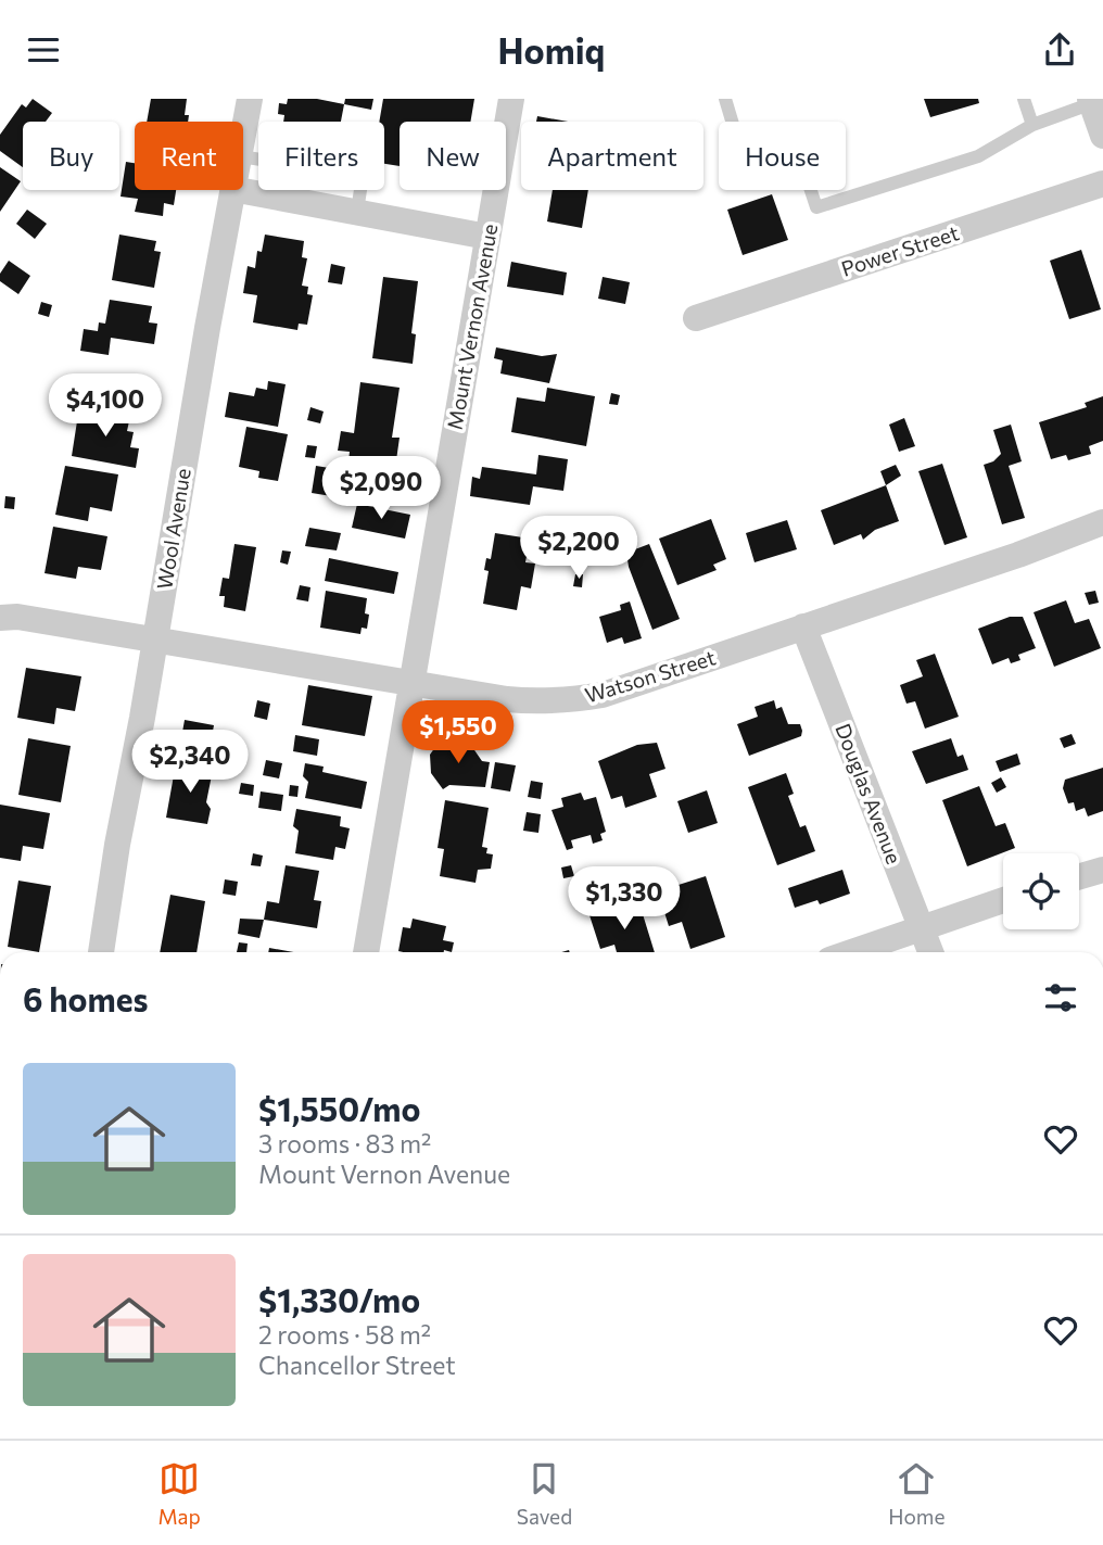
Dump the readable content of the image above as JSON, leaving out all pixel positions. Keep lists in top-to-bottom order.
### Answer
{
  "streets": {
    "street": [
      "Power Street",
      "Mount Vernon Avenue",
      "Wool Avenue",
      "Watson Street",
      "Douglas Avenue"
    ]
  },
  "crossings": [
    ["Mount Vernon Avenue", "Watson Street"],
    ["Wool Avenue", "Watson Street"],
    ["Watson Street", "Douglas Avenue"]
  ],
  "page": {
    "header": "Homiq",
    "chip": [
      "Buy",
      "Rent",
      "Filters",
      "New",
      "Apartment",
      "House"
    ],
    "price": [
      "$4,100",
      "$2,090",
      "$2,200",
      "$1,550",
      "$2,340",
      "$1,330"
    ],
    "heading": "6 homes",
    "list": [
      {
        "name": "$1,550/mo",
        "note": "3 rooms · 83 m² · Mount Vernon Avenue"
      },
      {
        "name": "$1,330/mo",
        "note": "2 rooms · 58 m² · Chancellor Street"
      }
    ],
    "tabs": ["Map", "Saved", "Home"]
  }
}
